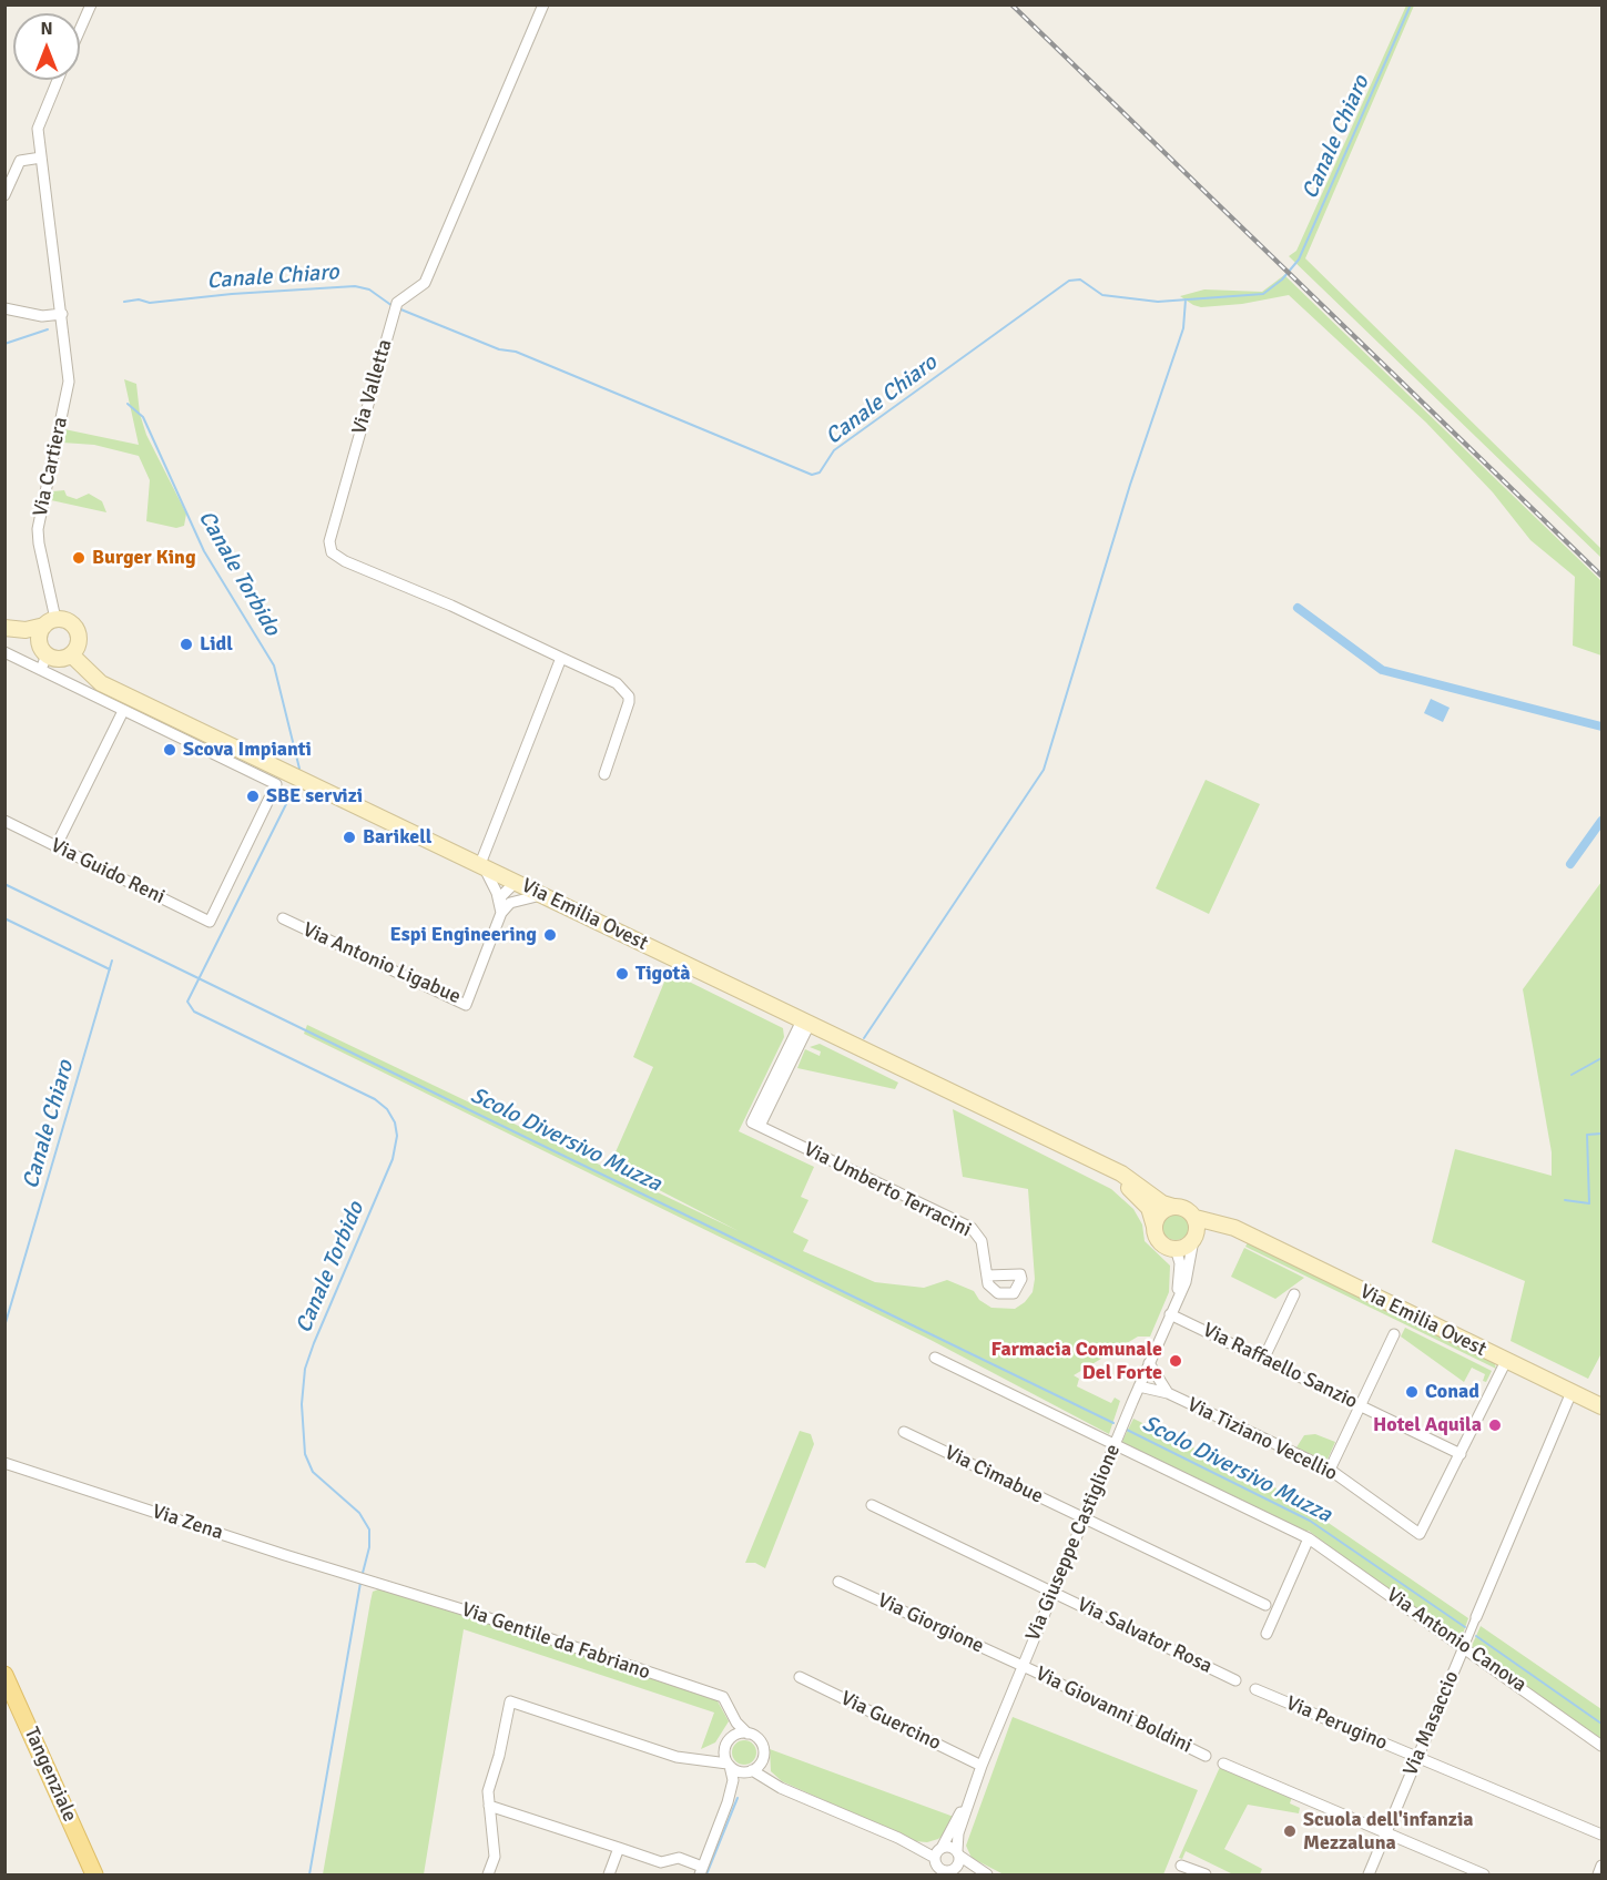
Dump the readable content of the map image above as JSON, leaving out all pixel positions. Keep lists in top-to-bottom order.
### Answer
{
  "streets": {
    "main road": ["Via Emilia Ovest", "Tangenziale"],
    "street": [
      "Via Valletta",
      "Via Cartiera",
      "Via Guido Reni",
      "Via Antonio Ligabue",
      "Via Umberto Terracini",
      "Via Raffaello Sanzio",
      "Via Tiziano Vecellio",
      "Via Cimabue",
      "Via Zena",
      "Via Giuseppe Castiglione",
      "Via Giorgione",
      "Via Salvator Rosa",
      "Via Antonio Canova",
      "Via Gentile da Fabriano",
      "Via Giovanni Boldini",
      "Via Guercino",
      "Via Perugino",
      "Via Masaccio"
    ]
  },
  "crossings": [
    ["Via Cartiera", "Via Emilia Ovest"],
    ["Via Emilia Ovest", "Via Antonio Ligabue"],
    ["Via Emilia Ovest", "Via Umberto Terracini"],
    ["Via Emilia Ovest", "Via Giuseppe Castiglione"],
    ["Via Raffaello Sanzio", "Via Tiziano Vecellio"],
    ["Via Raffaello Sanzio", "Via Giuseppe Castiglione"],
    ["Via Tiziano Vecellio", "Via Giuseppe Castiglione"],
    ["Via Cimabue", "Via Giuseppe Castiglione"],
    ["Via Zena", "Via Gentile da Fabriano"],
    ["Via Giuseppe Castiglione", "Via Giorgione"],
    ["Via Giuseppe Castiglione", "Via Salvator Rosa"],
    ["Via Giuseppe Castiglione", "Via Antonio Canova"],
    ["Via Giuseppe Castiglione", "Via Giovanni Boldini"],
    ["Via Giuseppe Castiglione", "Via Guercino"],
    ["Via Giorgione", "Via Giovanni Boldini"],
    ["Via Antonio Canova", "Via Masaccio"],
    ["Via Perugino", "Via Masaccio"]
  ],
  "water": ["Canale Chiaro", "Canale Torbido", "Scolo Diversivo Muzza"],
  "places": [
    "Burger King",
    "Lidl",
    "Scova Impianti",
    "SBE servizi",
    "Barikell",
    "Espi Engineering",
    "Tigotà",
    "Farmacia Comunale Del Forte",
    "Conad",
    "Hotel Aquila",
    "Scuola dell'infanzia Mezzaluna"
  ],
  "north": "top"
}
